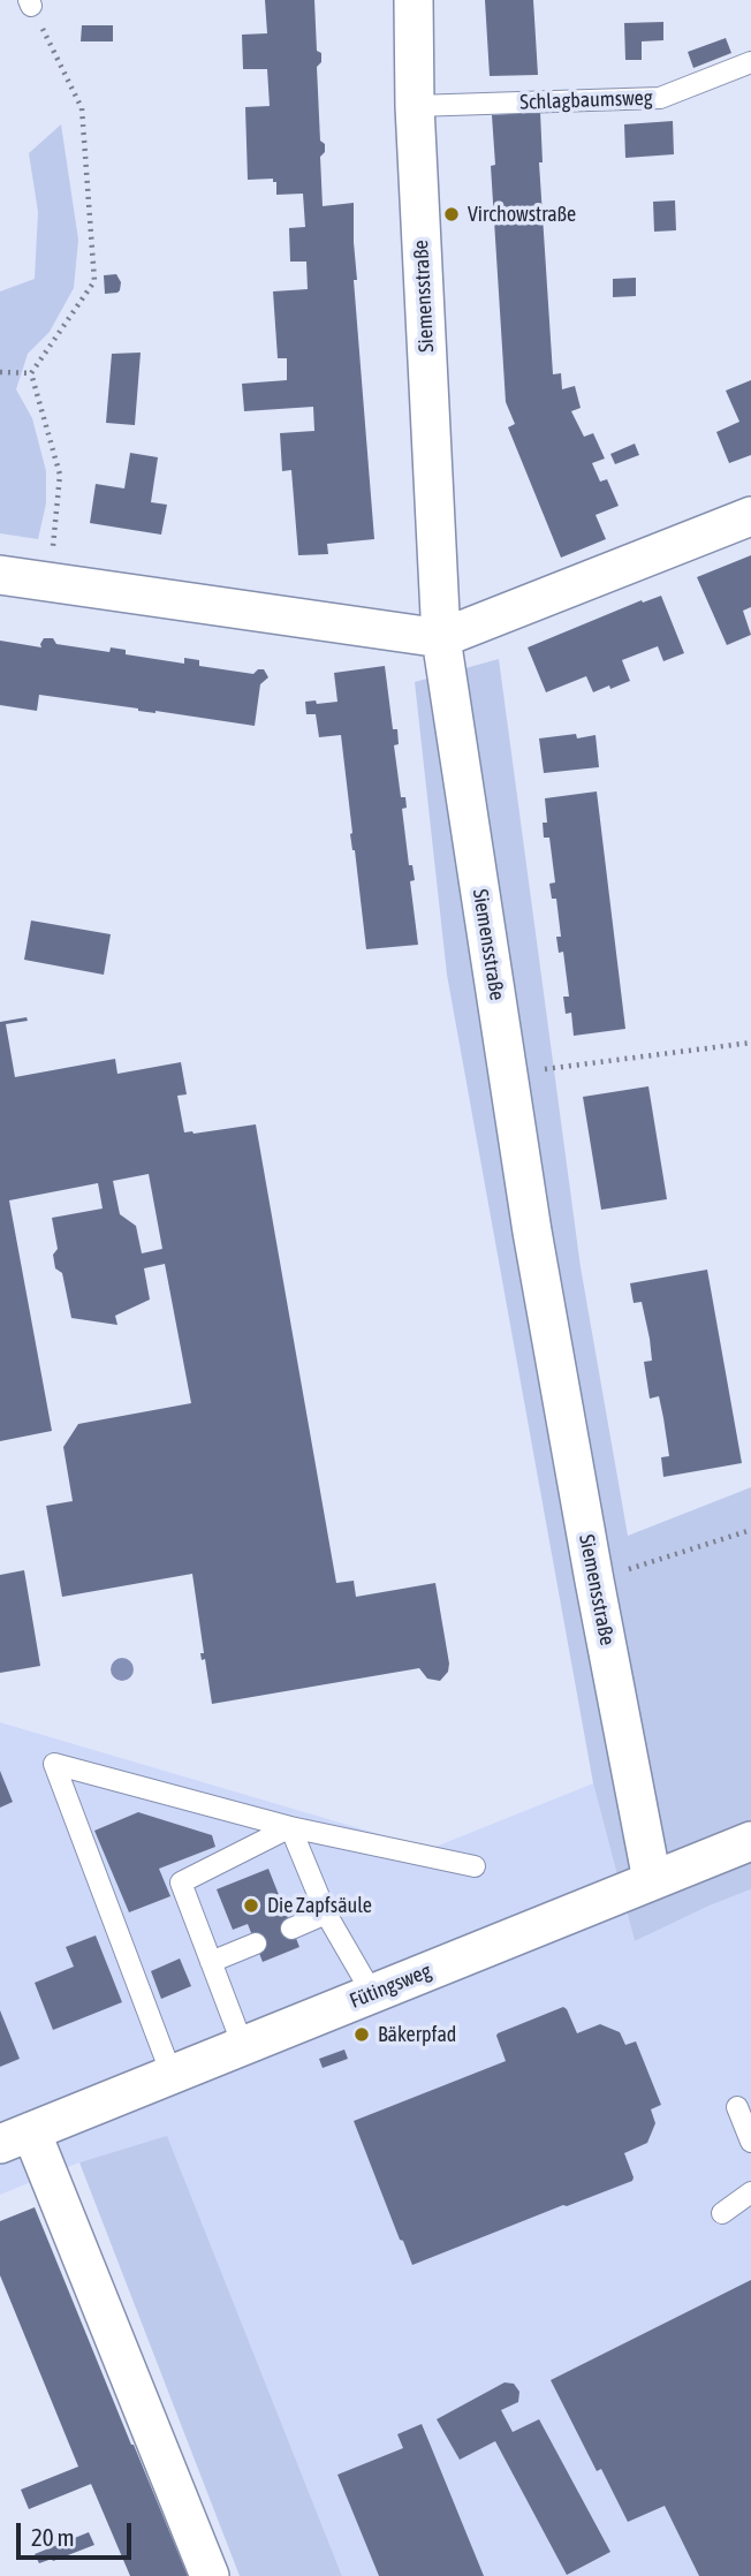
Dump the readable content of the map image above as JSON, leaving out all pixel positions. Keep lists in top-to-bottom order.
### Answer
{
  "streets": {
    "street": ["Siemensstraße", "Fütingsweg"],
    "lane": ["Schlagbaumsweg"]
  },
  "crossings": [
    ["Schlagbaumsweg", "Siemensstraße"],
    ["Siemensstraße", "Fütingsweg"]
  ],
  "places": ["Virchowstraße", "Die Zapfsäule", "Bäkerpfad"],
  "scale_bar": "20 m"
}
